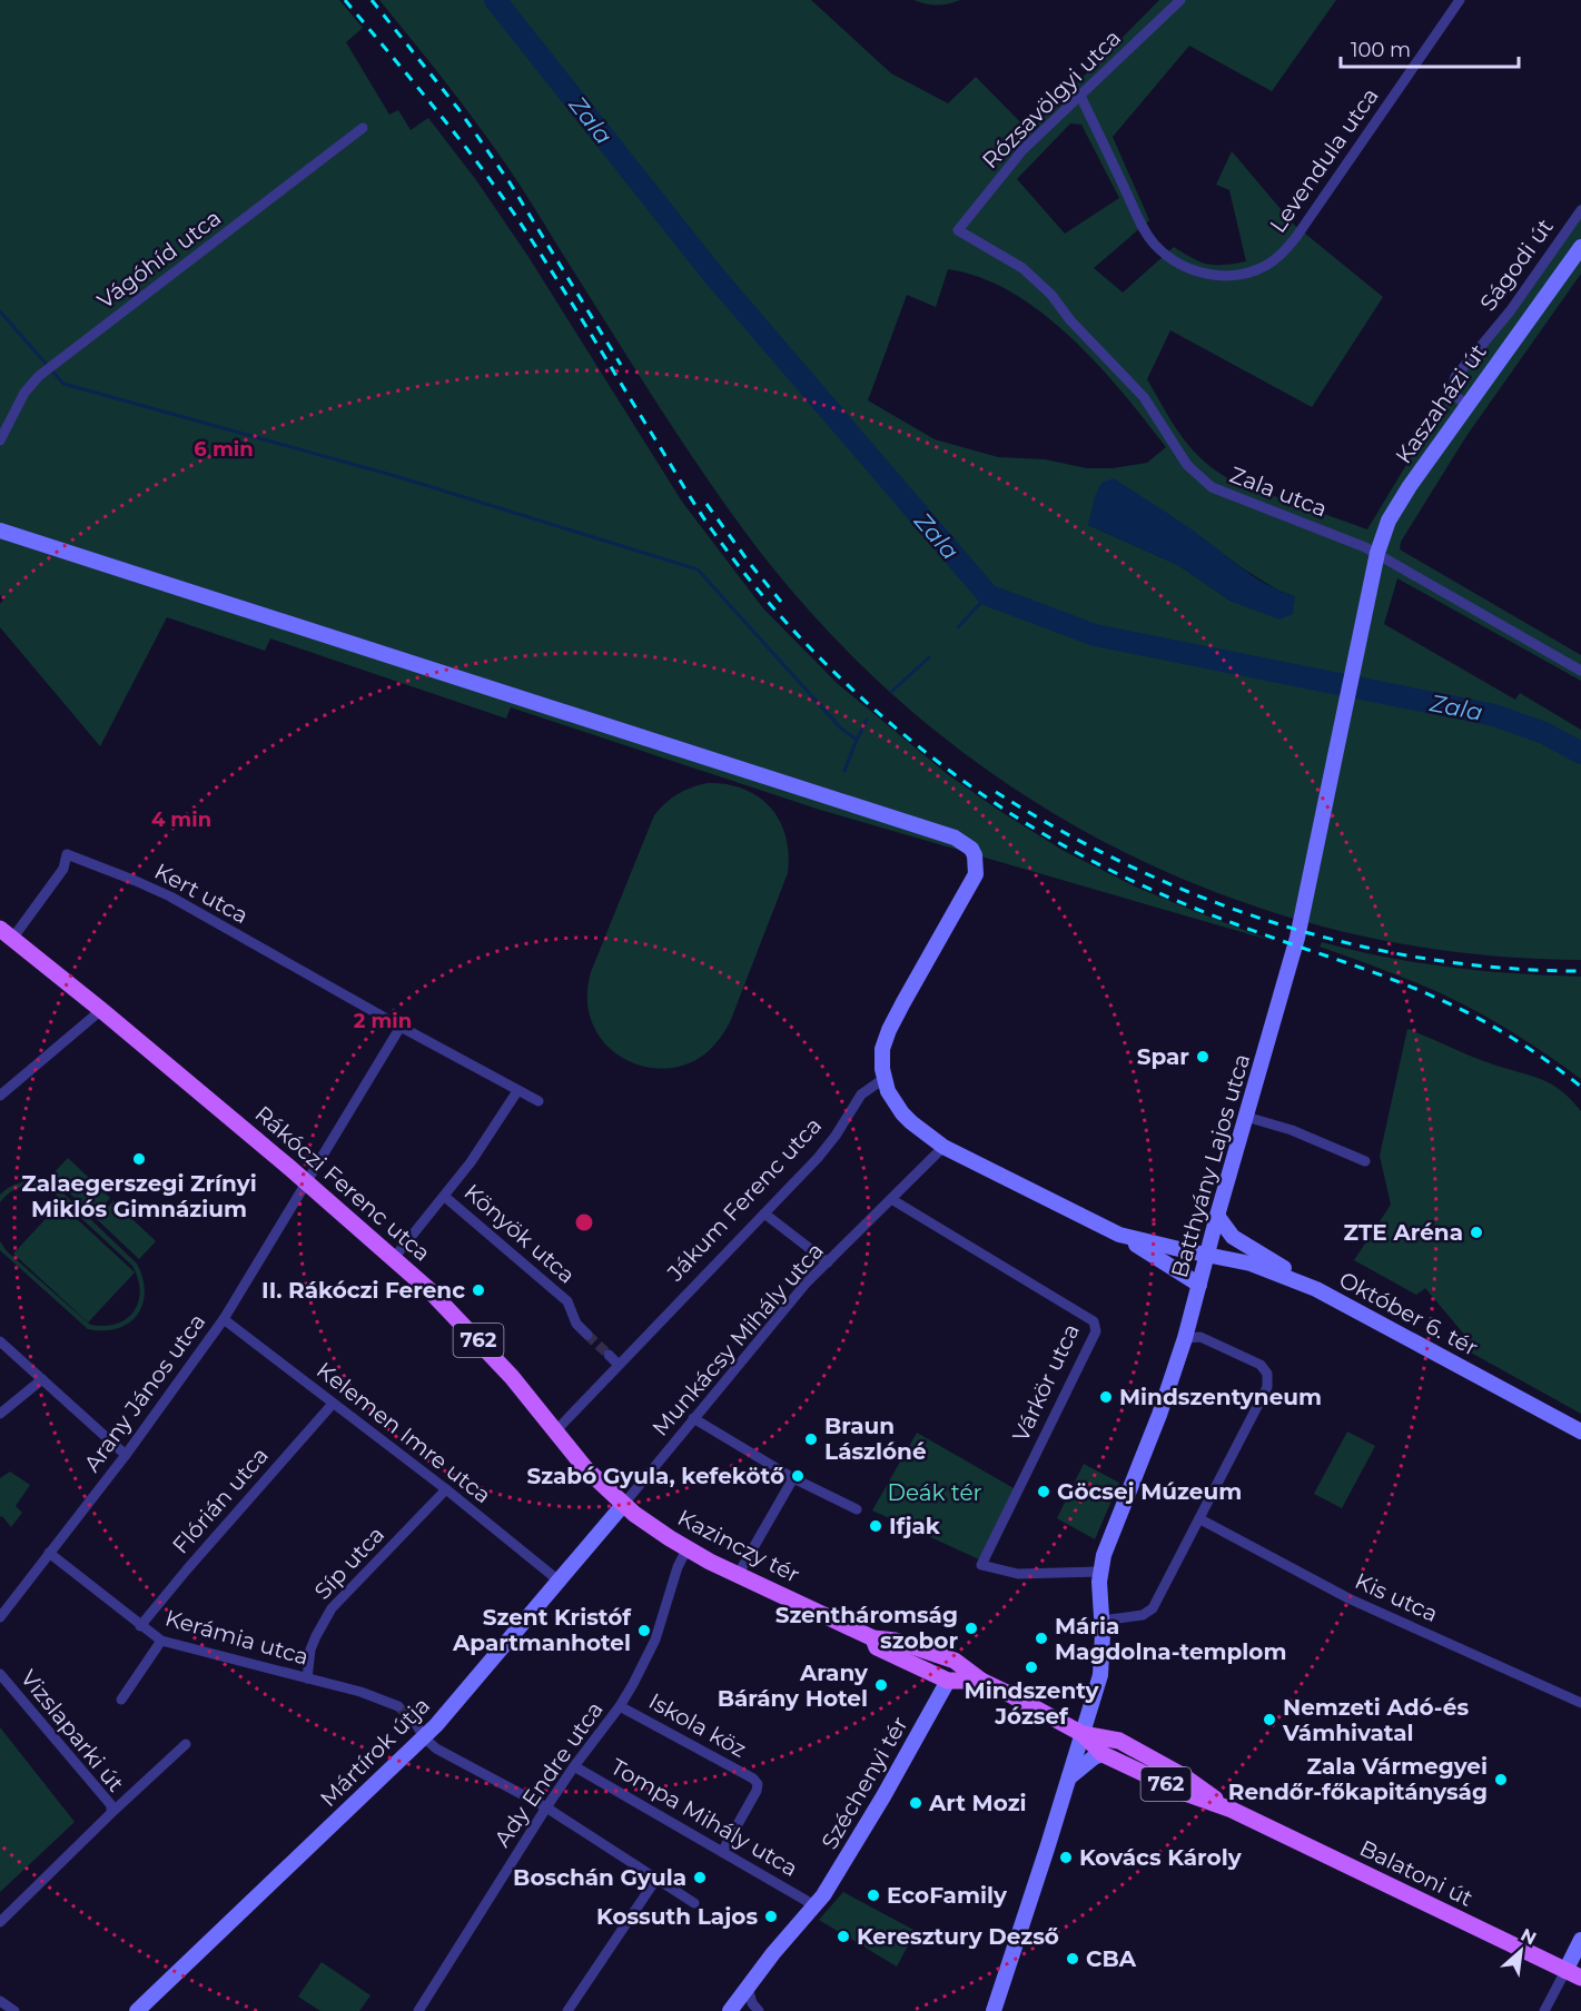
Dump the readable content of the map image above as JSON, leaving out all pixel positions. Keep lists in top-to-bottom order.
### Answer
{
  "streets": {
    "main road": [
      "Rákóczi Ferenc utca",
      "762",
      "Kazinczy tér",
      "Balatoni út"
    ],
    "street": [
      "Rózsavölgyi utca",
      "Levendula utca",
      "Vágóhíd utca",
      "Ságodi út",
      "Kaszaházi út",
      "Zala utca",
      "Kert utca",
      "Batthyány Lajos utca",
      "Jákum Ferenc utca",
      "Könyök utca",
      "Október 6. tér",
      "Munkácsy Mihály utca",
      "Várkör utca",
      "Arany János utca",
      "Kelemen Imre utca",
      "Flórián utca",
      "Síp utca",
      "Kis utca",
      "Kerámia utca",
      "Iskola köz",
      "Vizslaparki út",
      "Mártírok útja",
      "Ady Endre utca",
      "Széchenyi tér",
      "Tompa Mihály utca"
    ]
  },
  "crossings": [
    ["Rózsavölgyi utca", "Levendula utca"],
    ["Rózsavölgyi utca", "Zala utca"],
    ["Ságodi út", "Kaszaházi út"],
    ["Kaszaházi út", "Zala utca"],
    ["Kaszaházi út", "Batthyány Lajos utca"],
    ["Kert utca", "Rákóczi Ferenc utca"],
    ["Kert utca", "Könyök utca"],
    ["Batthyány Lajos utca", "Október 6. tér"],
    ["Batthyány Lajos utca", "Várkör utca"],
    ["Batthyány Lajos utca", "Kazinczy tér"],
    ["Batthyány Lajos utca", "Balatoni út"],
    ["Rákóczi Ferenc utca", "Jákum Ferenc utca"],
    ["Rákóczi Ferenc utca", "Könyök utca"],
    ["Rákóczi Ferenc utca", "Munkácsy Mihály utca"],
    ["Rákóczi Ferenc utca", "Arany János utca"],
    ["Rákóczi Ferenc utca", "Kazinczy tér"],
    ["Rákóczi Ferenc utca", "Mártírok útja"],
    ["Munkácsy Mihály utca", "Várkör utca"],
    ["Munkácsy Mihály utca", "Kazinczy tér"],
    ["Munkácsy Mihály utca", "Mártírok útja"],
    ["Arany János utca", "Kelemen Imre utca"],
    ["Arany János utca", "Kerámia utca"],
    ["Kelemen Imre utca", "Flórián utca"],
    ["Kelemen Imre utca", "Síp utca"],
    ["Kelemen Imre utca", "Mártírok útja"],
    ["Flórián utca", "Kerámia utca"],
    ["Kazinczy tér", "Mártírok útja"],
    ["Kazinczy tér", "Ady Endre utca"],
    ["Kazinczy tér", "Széchenyi tér"],
    ["Kazinczy tér", "Balatoni út"],
    ["Síp utca", "Kerámia utca"],
    ["Iskola köz", "Ady Endre utca"],
    ["Iskola köz", "Tompa Mihály utca"],
    ["Ady Endre utca", "Tompa Mihály utca"],
    ["Széchenyi tér", "Tompa Mihály utca"]
  ],
  "water": ["Zala"],
  "parks": ["Deák tér"],
  "places": [
    "Spar",
    "Zalaegerszegi Zrínyi Miklós Gimnázium",
    "ZTE Aréna",
    "II. Rákóczi Ferenc",
    "Mindszentyneum",
    "Braun Lászlóné",
    "Szabó Gyula, kefekötő",
    "Göcsej Múzeum",
    "Ifjak",
    "Szentháromság szobor",
    "Szent Kristóf Apartmanhotel",
    "Mária Magdolna-templom",
    "Mindszenty József",
    "Arany Bárány Hotel",
    "Nemzeti Adó-és Vámhivatal",
    "Zala Vármegyei Rendőr-főkapitányság",
    "Art Mozi",
    "Kovács Károly",
    "Boschán Gyula",
    "EcoFamily",
    "Kossuth Lajos",
    "Keresztury Dezső",
    "CBA"
  ],
  "scale_bar": "100 m",
  "north": "top right",
  "rings": ["6 min", "4 min", "2 min"]
}
